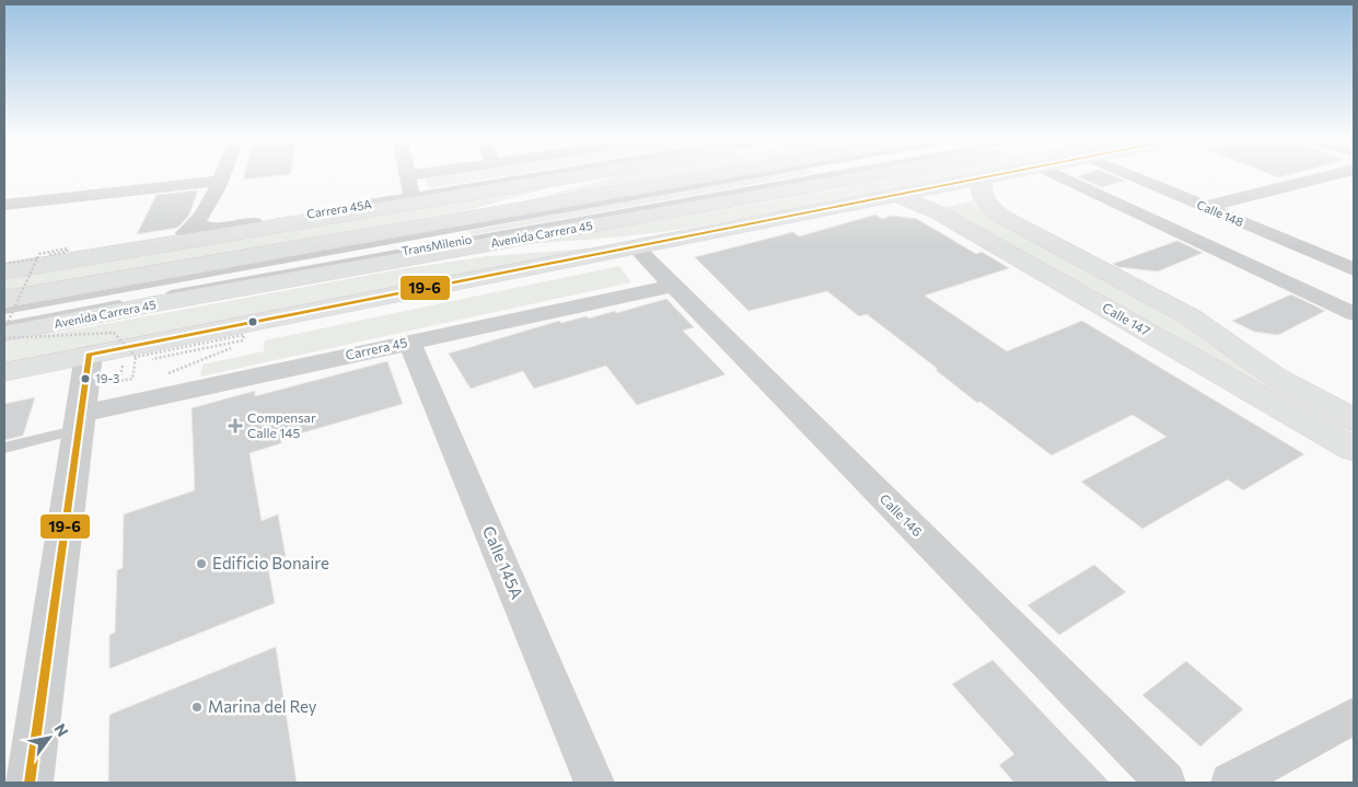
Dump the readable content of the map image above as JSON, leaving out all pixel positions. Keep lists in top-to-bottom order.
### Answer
{
  "streets": {
    "main road": ["Avenida Carrera 45", "Calle 147"],
    "street": [
      "Carrera 45A",
      "Calle 148",
      "Carrera 45",
      "Calle 146",
      "Calle 145A"
    ],
    "lane": ["TransMilenio"]
  },
  "crossings": [
    ["Carrera 45", "Calle 146"],
    ["Carrera 45", "Calle 145A"]
  ],
  "places": {
    "other": ["19-3", "Edificio Bonaire", "Marina del Rey"],
    "health": ["Compensar Calle 145"]
  },
  "lines": ["transit line 19-6"],
  "north": "top right"
}
